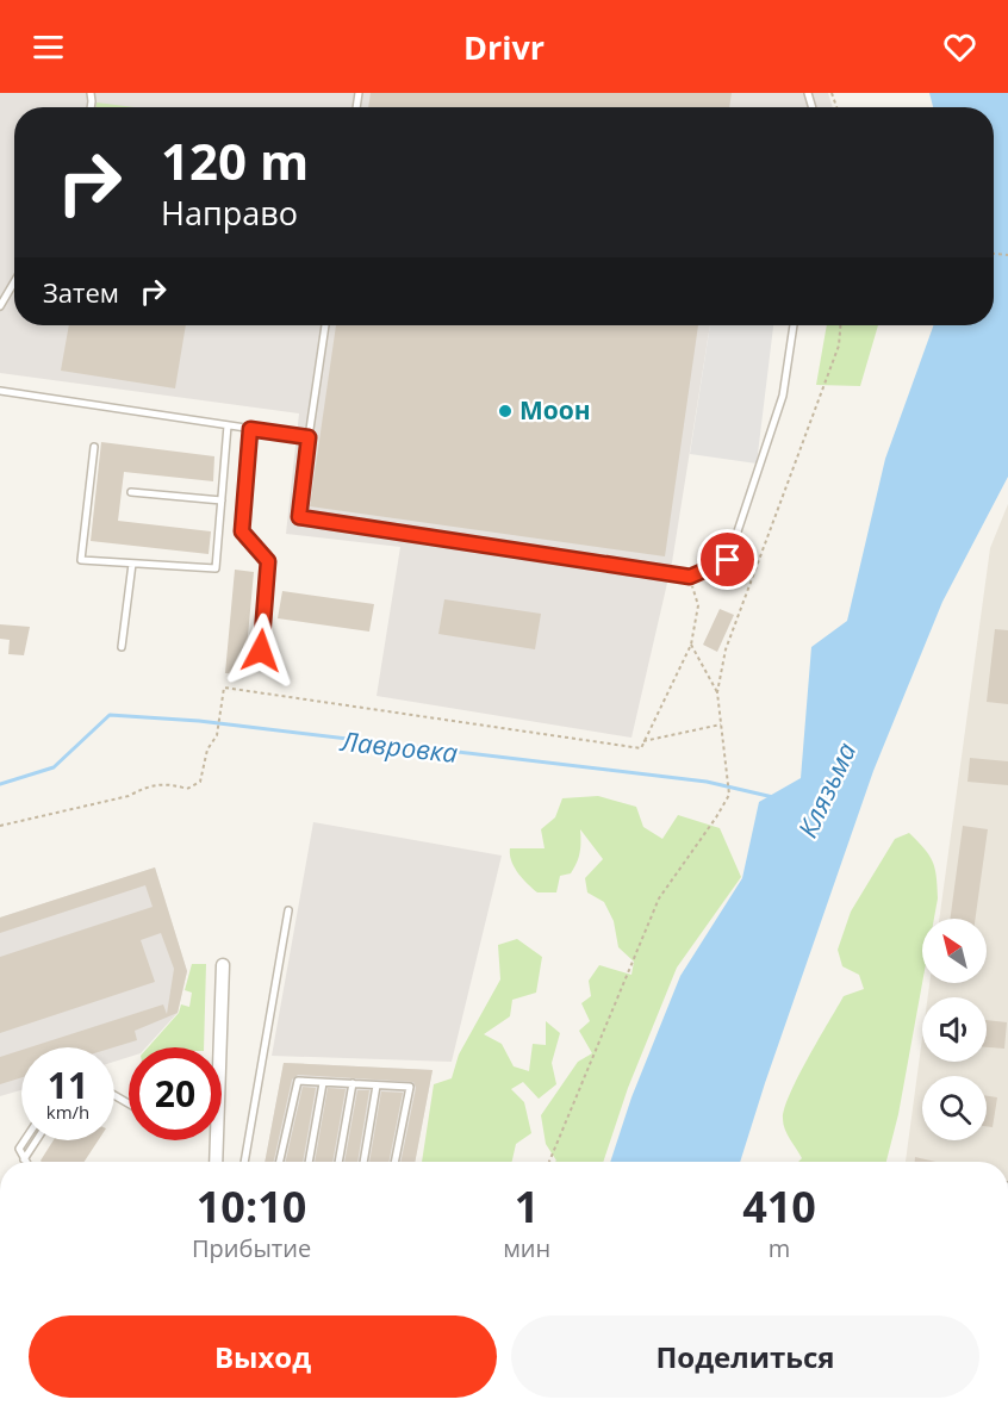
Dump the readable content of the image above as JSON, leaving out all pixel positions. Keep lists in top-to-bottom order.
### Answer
{
  "water": ["Лавровка", "Клязьма"],
  "places": ["Моон"],
  "north": "top left",
  "page": {
    "header": "Drivr",
    "turn": ["120 m", "Направо"],
    "then": "Затем",
    "speed": "11 km/h",
    "limit": "20",
    "eta": [
      "10:10",
      "Прибытие",
      "1",
      "мин",
      "410",
      "m"
    ],
    "buttons": ["Выход", "Поделиться"]
  }
}
